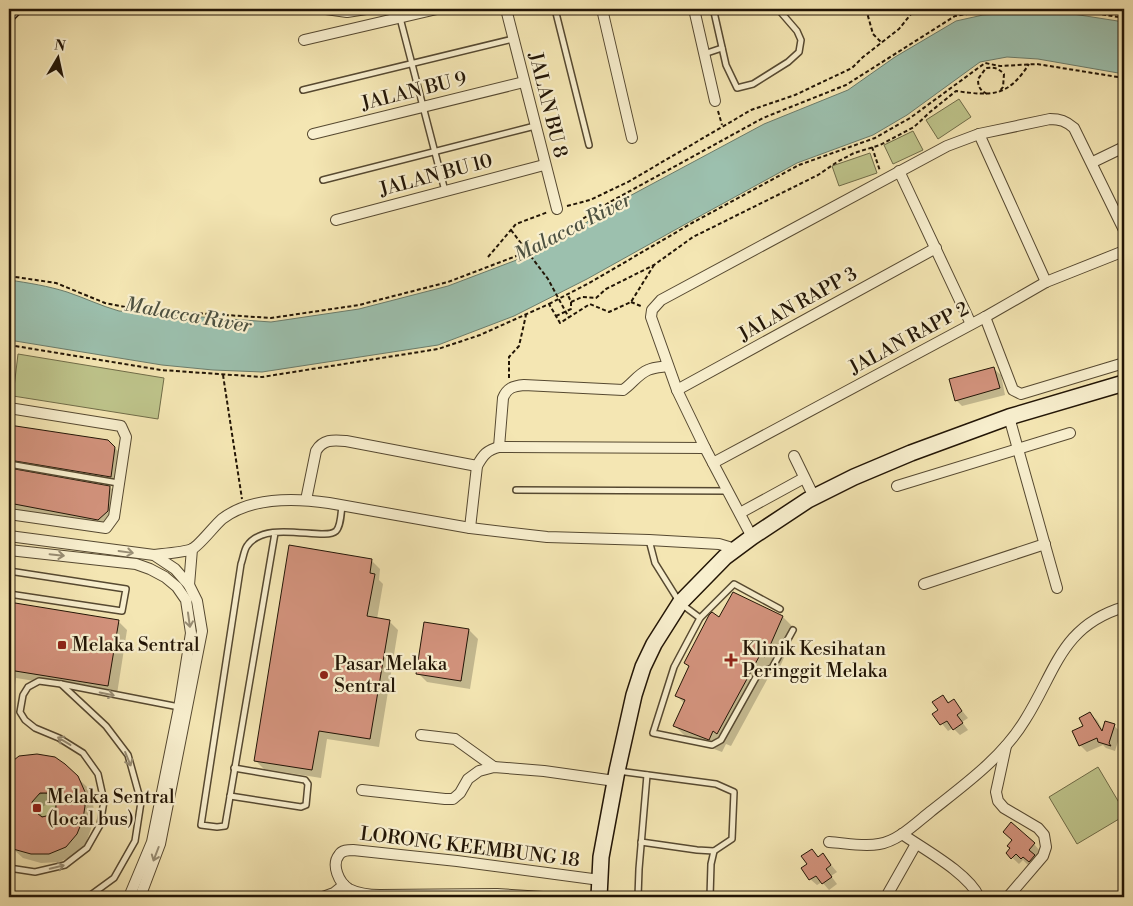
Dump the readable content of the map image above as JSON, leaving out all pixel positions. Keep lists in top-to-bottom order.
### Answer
{
  "streets": {
    "street": [
      "JALAN BU 9",
      "JALAN BU 8",
      "JALAN BU 10",
      "JALAN RAPP 3",
      "JALAN RAPP 2",
      "LORONG KEEMBUNG 18"
    ]
  },
  "crossings": [
    ["JALAN BU 9", "JALAN BU 8"],
    ["JALAN BU 8", "JALAN BU 10"]
  ],
  "water": ["Malacca River"],
  "places": {
    "transit": ["Melaka Sentral", "Melaka Sentral (local bus)"],
    "health": ["Klinik Kesihatan Peringgit Melaka"],
    "other": ["Pasar Melaka Sentral"]
  },
  "north": "top"
}
